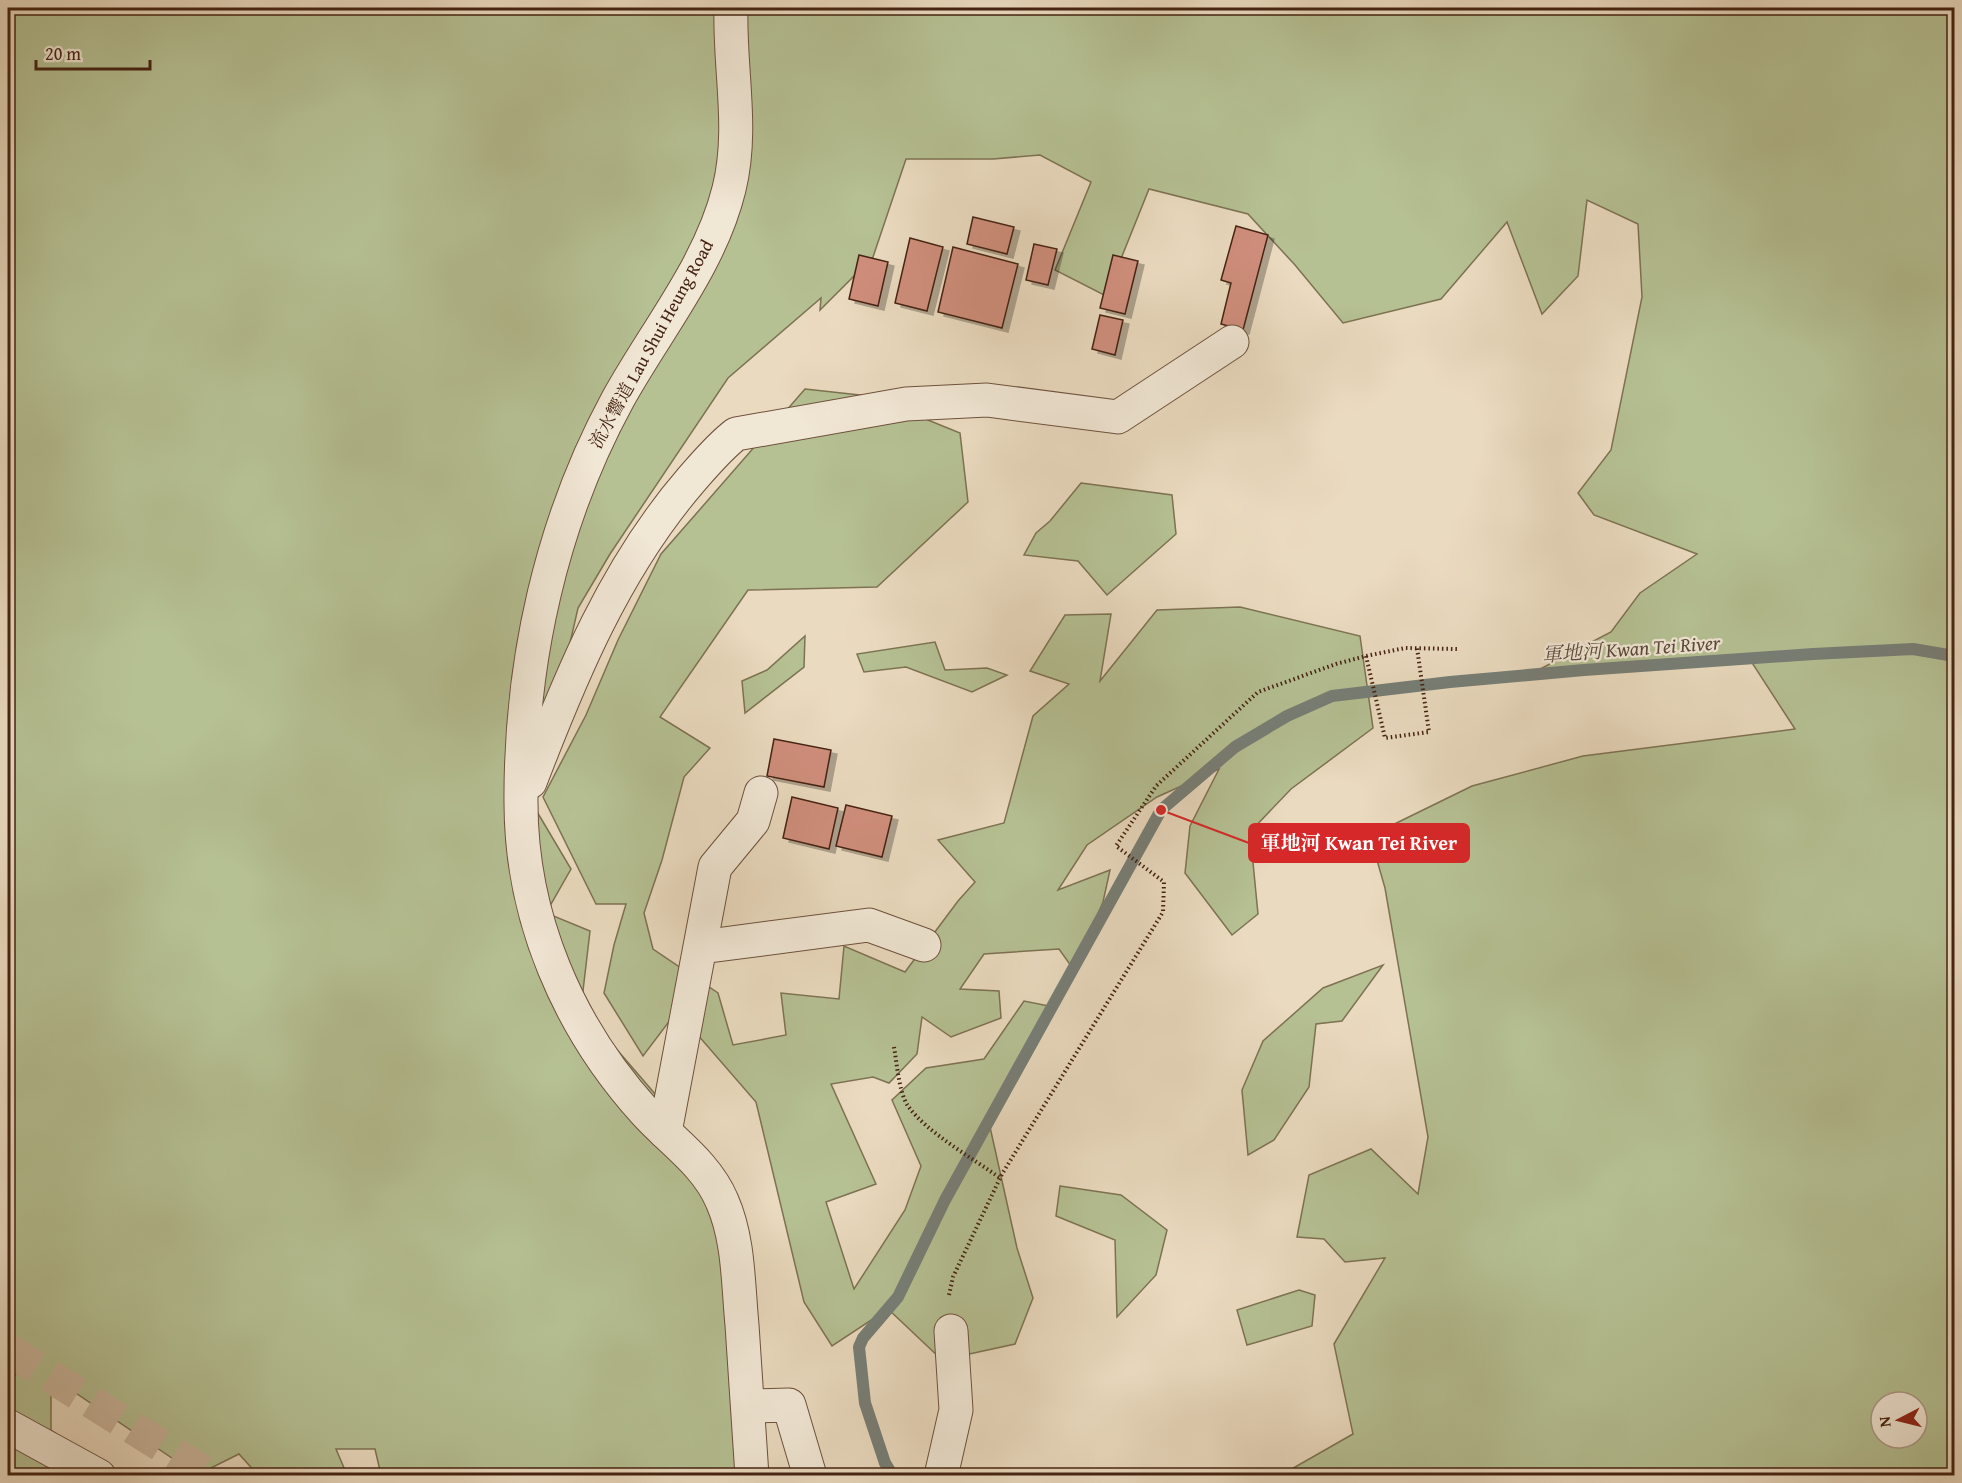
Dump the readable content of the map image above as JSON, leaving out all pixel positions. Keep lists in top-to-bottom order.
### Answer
{
  "streets": {
    "street": ["流水響道 Lau Shui Heung Road"]
  },
  "water": ["軍地河 Kwan Tei River"],
  "places": ["軍地河 Kwan Tei River"],
  "scale_bar": "20 m",
  "north": "left"
}
